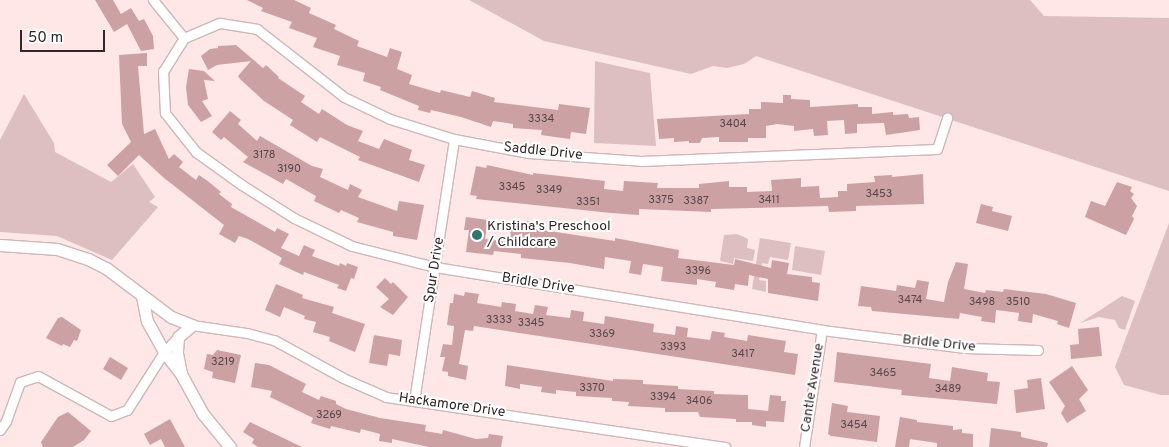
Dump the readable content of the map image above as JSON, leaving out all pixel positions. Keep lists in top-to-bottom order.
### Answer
{
  "streets": {
    "street": [
      "Saddle Drive",
      "Spur Drive",
      "Bridle Drive",
      "Cantle Avenue",
      "Hackamore Drive"
    ]
  },
  "crossings": [
    ["Saddle Drive", "Spur Drive"],
    ["Saddle Drive", "Bridle Drive"],
    ["Spur Drive", "Bridle Drive"],
    ["Spur Drive", "Hackamore Drive"],
    ["Bridle Drive", "Cantle Avenue"]
  ],
  "places": ["Kristina's Preschool / Childcare"],
  "house_numbers": [
    "3334",
    "3404",
    "3178",
    "3190",
    "3345",
    "3349",
    "3453",
    "3375",
    "3411",
    "3387",
    "3351",
    "3396",
    "3474",
    "3498",
    "3510",
    "3333",
    "3345",
    "3369",
    "3393",
    "3417",
    "3219",
    "3465",
    "3370",
    "3489",
    "3394",
    "3406",
    "3269",
    "3454"
  ],
  "scale_bar": "50 m"
}
